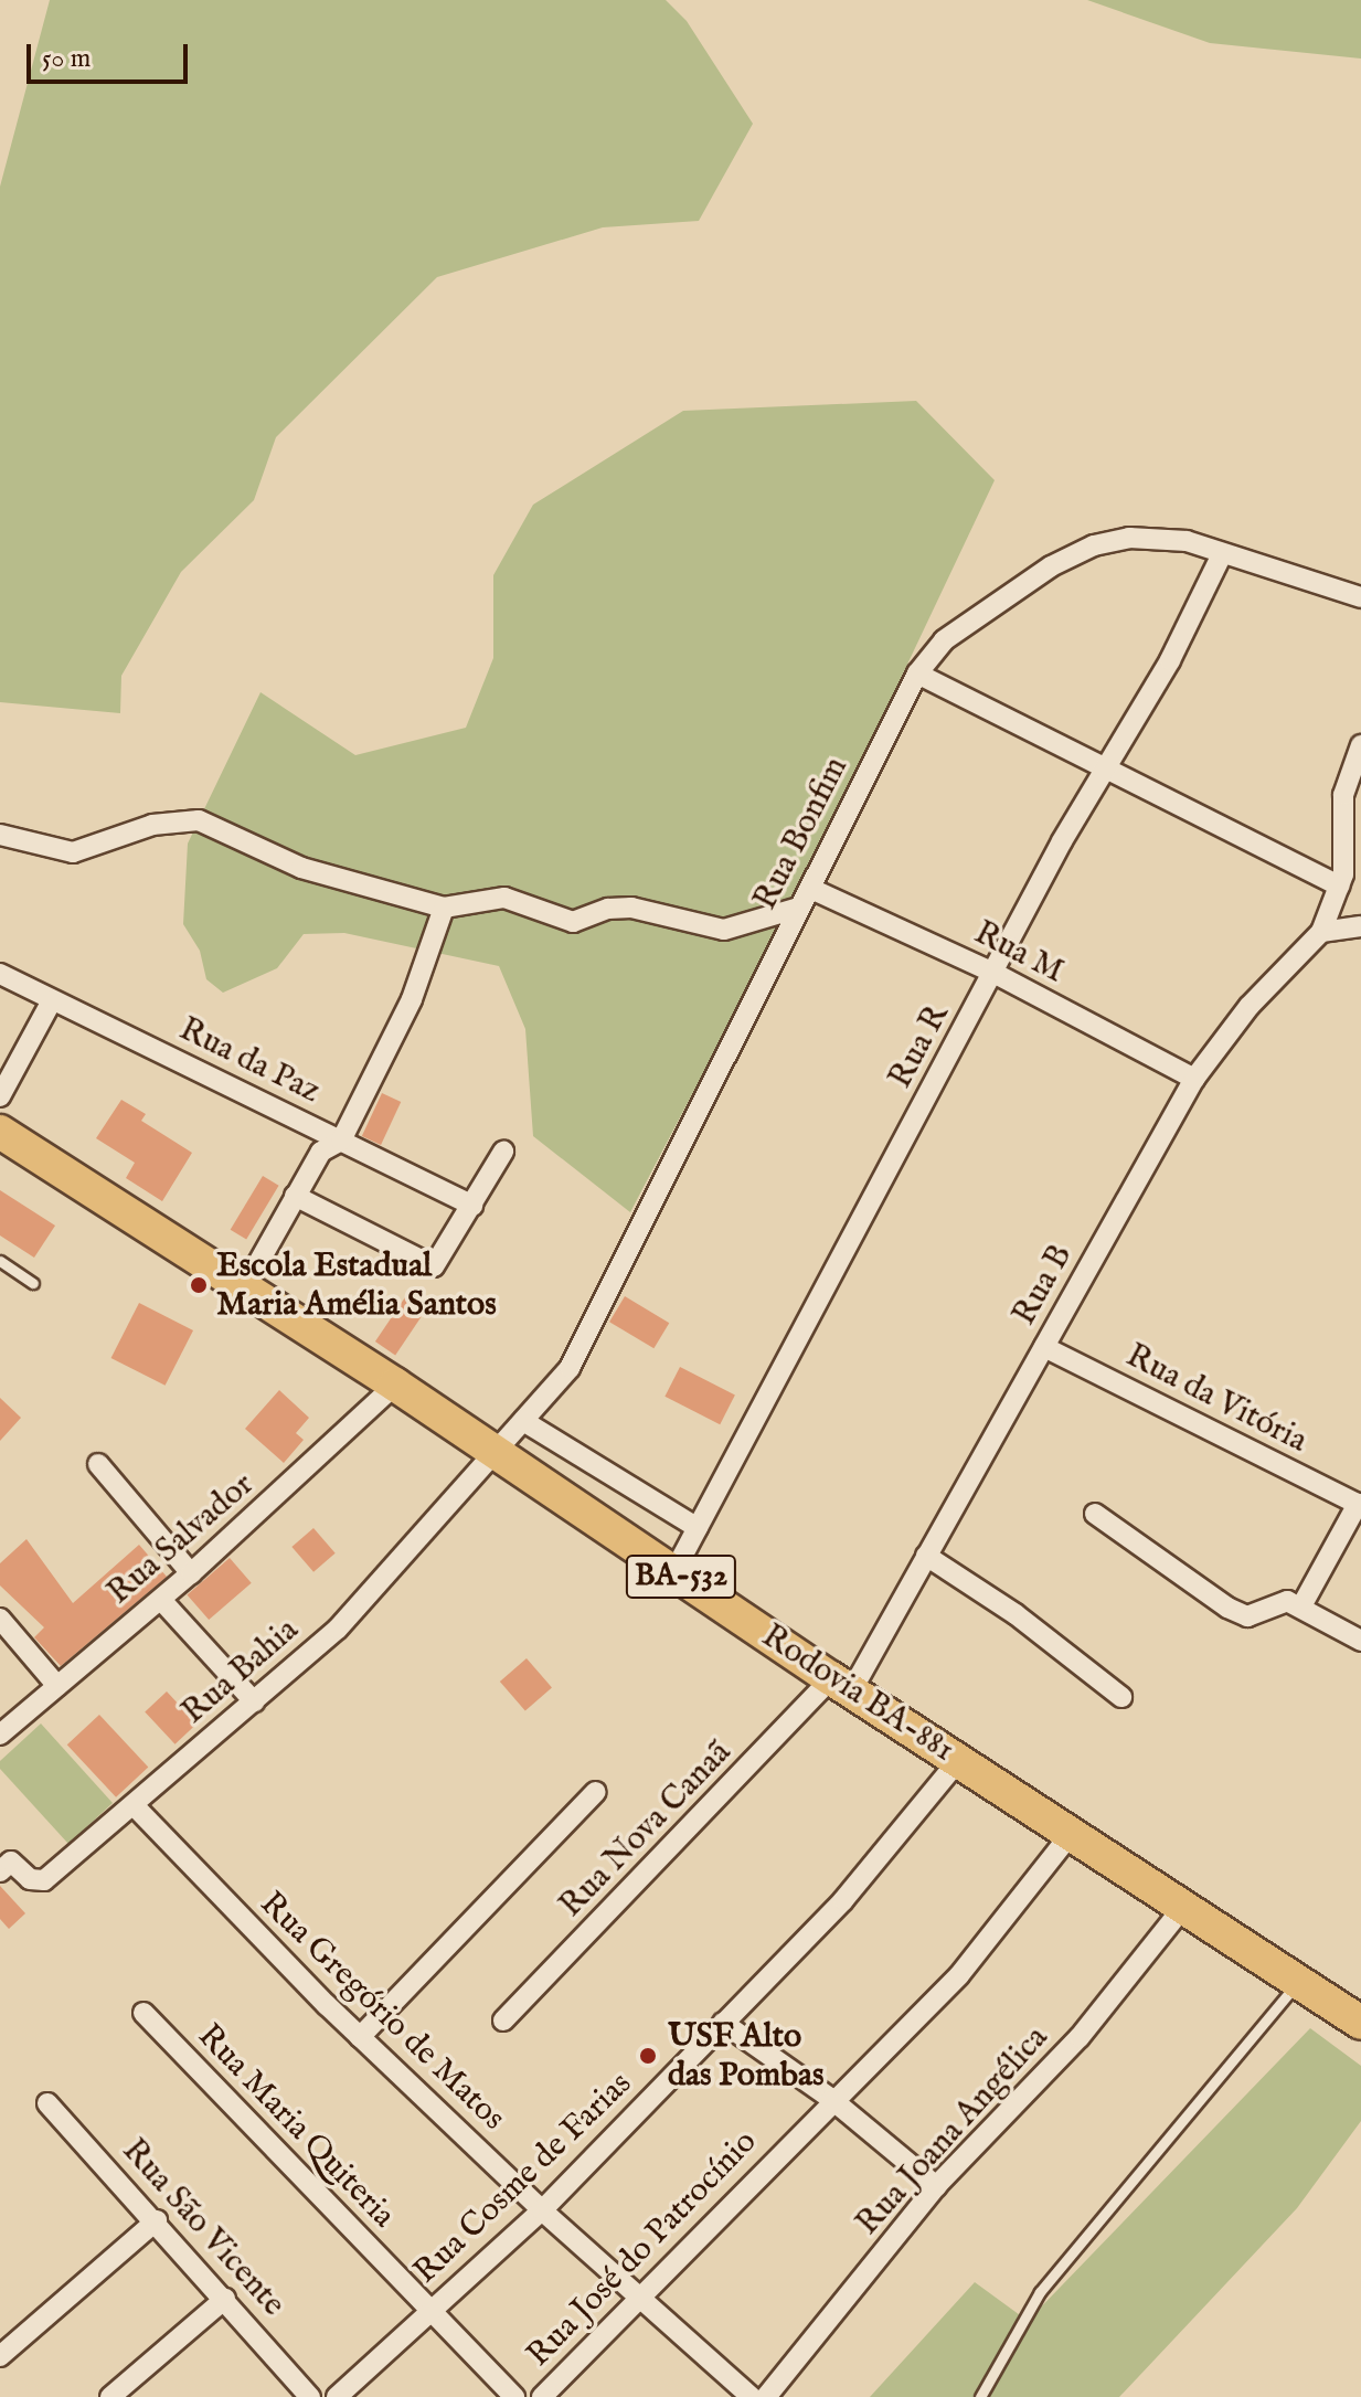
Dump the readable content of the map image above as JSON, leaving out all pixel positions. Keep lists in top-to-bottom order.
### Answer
{
  "streets": {
    "main road": ["BA-532", "Rodovia BA-881"],
    "street": [
      "Rua Bonfim",
      "Rua M",
      "Rua R",
      "Rua da Paz",
      "Rua B",
      "Rua da Vitória",
      "Rua Salvador",
      "Rua Bahia",
      "Rua Nova Canaã",
      "Rua Gregório de Matos",
      "Rua Maria Quiteria",
      "Rua Joana Angélica",
      "Rua Cosme de Farias",
      "Rua São Vicente",
      "Rua José do Patrocínio"
    ]
  },
  "crossings": [
    ["Rua Bonfim", "Rua M"],
    ["Rua Bonfim", "Rua R"],
    ["Rua Bonfim", "Rua Bahia"],
    ["Rua Bonfim", "Rodovia BA-881"],
    ["Rua M", "Rua R"],
    ["Rua M", "Rua B"],
    ["Rua R", "Rodovia BA-881"],
    ["Rua B", "Rua da Vitória"],
    ["Rua B", "Rodovia BA-881"],
    ["Rua B", "Rua Nova Canaã"],
    ["Rua Salvador", "Rodovia BA-881"],
    ["Rua Bahia", "Rodovia BA-881"],
    ["Rua Bahia", "Rua Gregório de Matos"],
    ["Rodovia BA-881", "Rua Nova Canaã"],
    ["Rodovia BA-881", "Rua Joana Angélica"],
    ["Rodovia BA-881", "Rua Cosme de Farias"],
    ["Rodovia BA-881", "Rua José do Patrocínio"],
    ["Rua Gregório de Matos", "Rua Cosme de Farias"],
    ["Rua Gregório de Matos", "Rua José do Patrocínio"],
    ["Rua Maria Quiteria", "Rua Cosme de Farias"]
  ],
  "places": ["Escola Estadual Maria Amélia Santos", "USF Alto das Pombas"],
  "scale_bar": "50 m"
}
